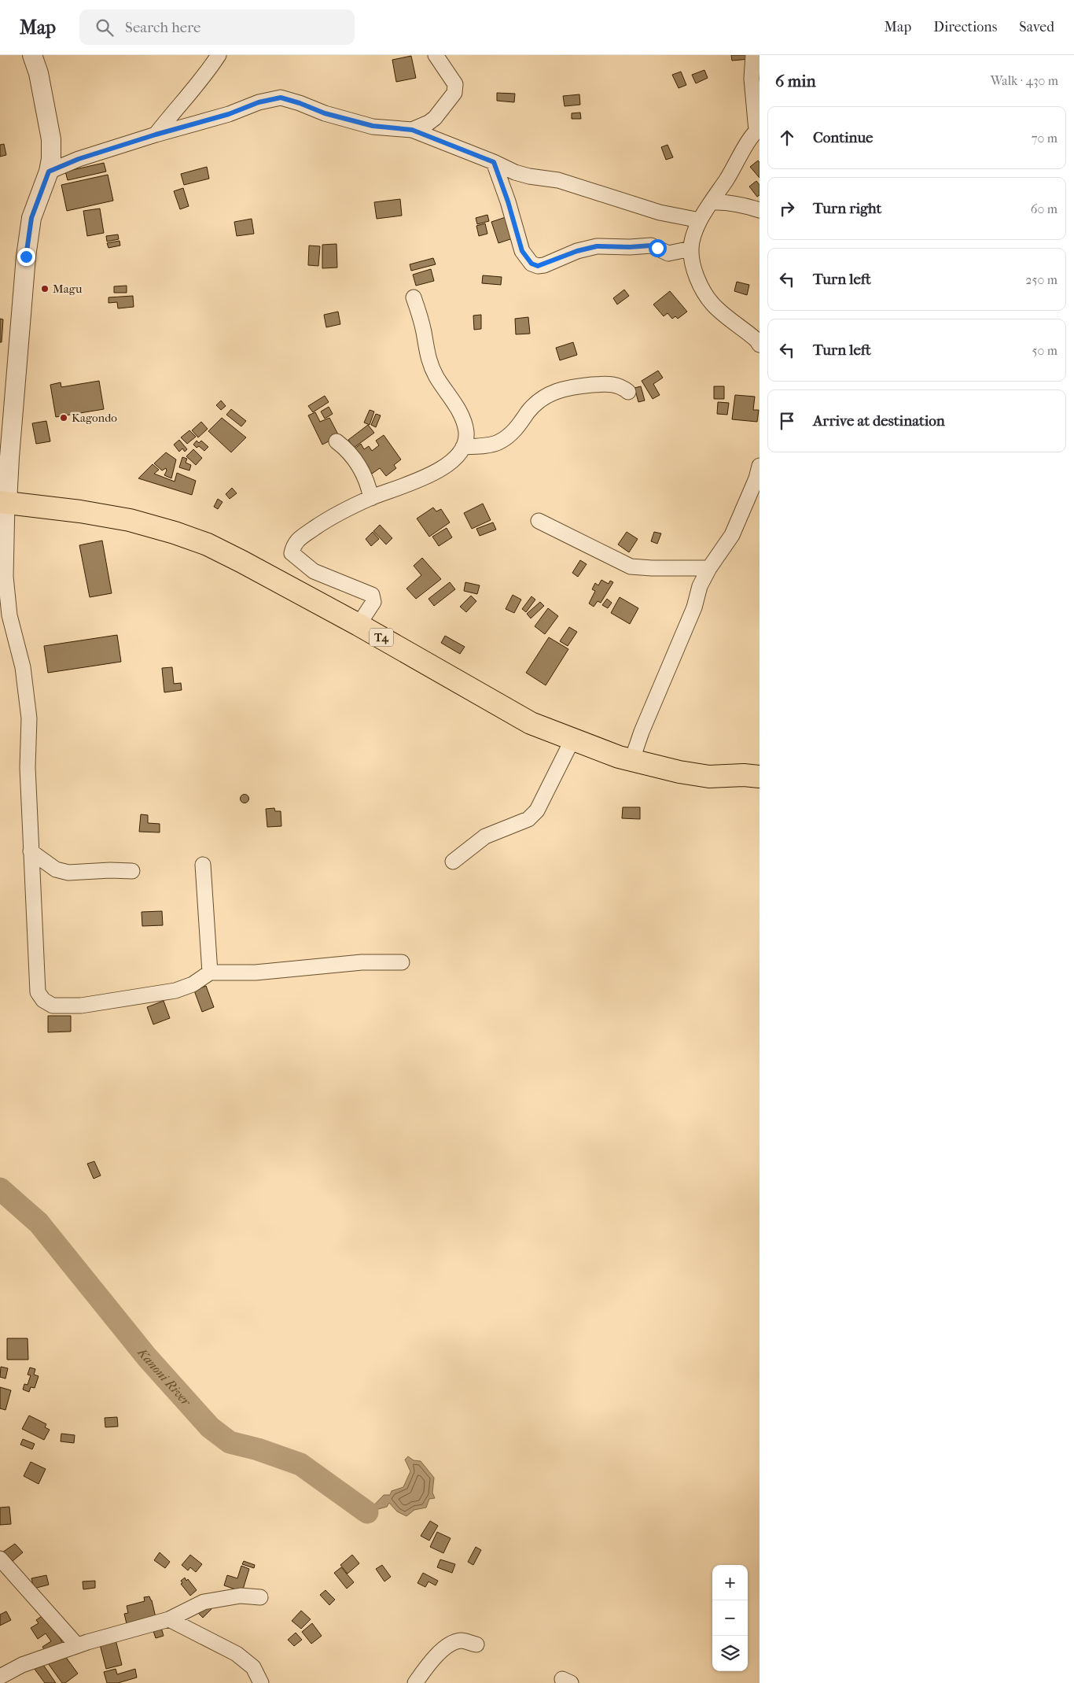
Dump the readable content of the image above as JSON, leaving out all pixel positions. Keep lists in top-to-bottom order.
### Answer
{
  "streets": {
    "highway": ["T4"]
  },
  "water": ["Kanoni River"],
  "places": ["Magu", "Kagondo"],
  "page": {
    "header": "Map",
    "search": "Search here",
    "nav": ["Map", "Directions", "Saved"],
    "heading": ["6 min", "Walk · 430 m"],
    "list": [
      ["Continue", "70 m"],
      ["Turn right", "60 m"],
      ["Turn left", "250 m"],
      ["Turn left", "50 m"],
      "Arrive at destination"
    ],
    "map_buttons": ["+", "−"]
  }
}
